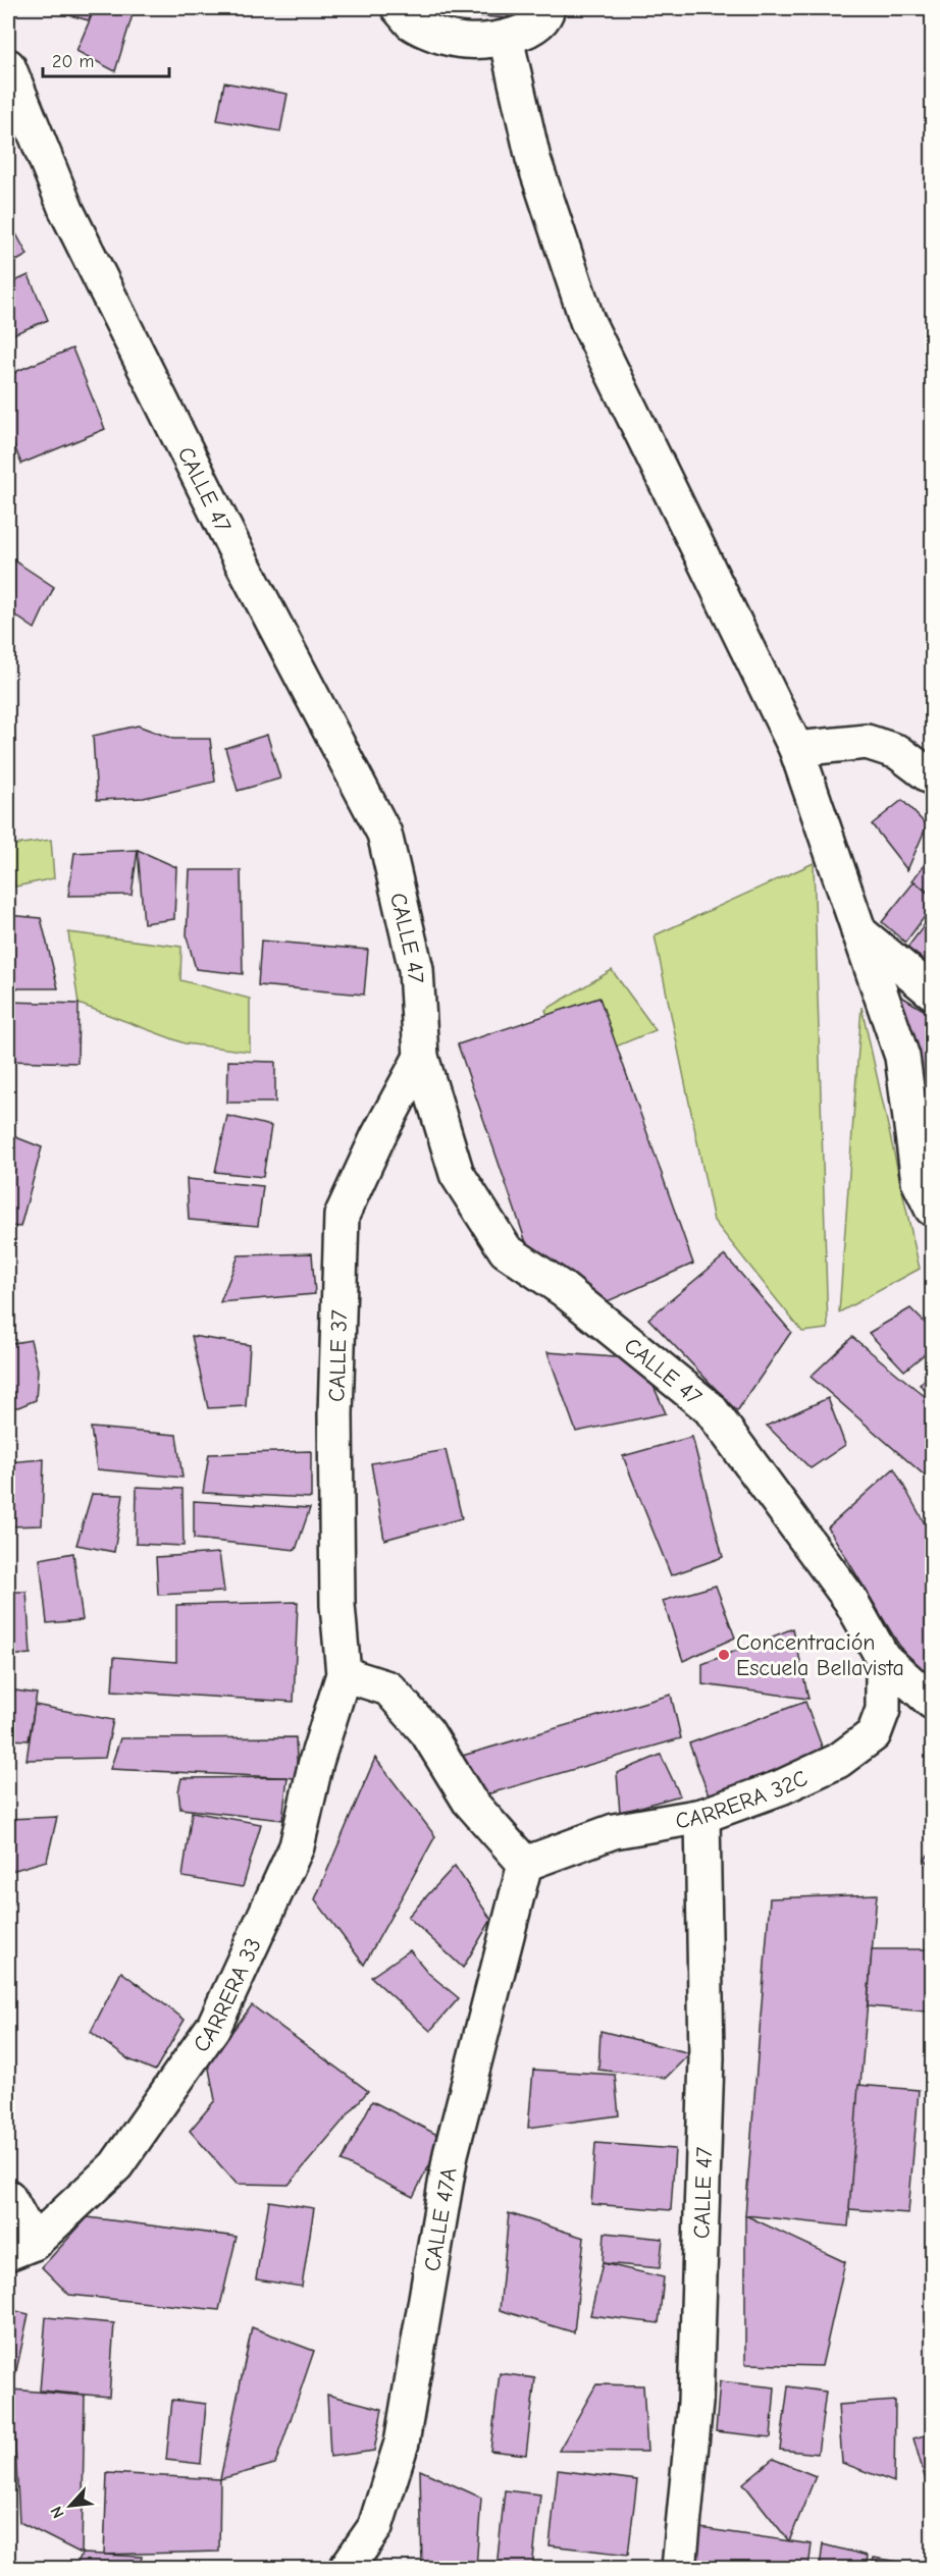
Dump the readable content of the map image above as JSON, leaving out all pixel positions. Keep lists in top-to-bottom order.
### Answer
{
  "streets": {
    "street": [
      "CALLE 47",
      "CALLE 37",
      "CARRERA 32C",
      "CARRERA 33",
      "CALLE 47A"
    ]
  },
  "crossings": [
    ["CALLE 47", "CALLE 37"],
    ["CALLE 47", "CARRERA 32C"],
    ["CALLE 37", "CARRERA 33"],
    ["CARRERA 32C", "CALLE 47A"]
  ],
  "places": ["Concentración Escuela Bellavista"],
  "scale_bar": "20 m",
  "north": "bottom left"
}
